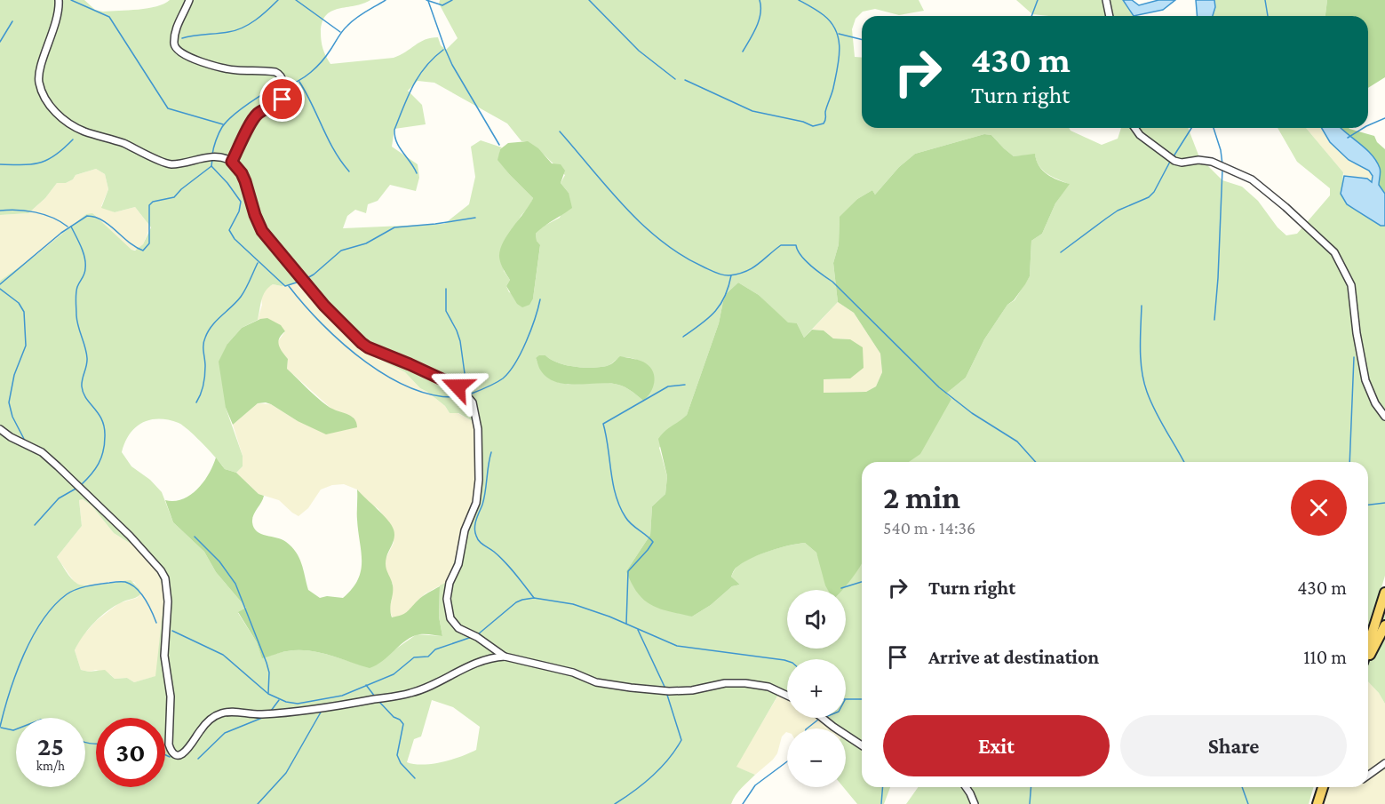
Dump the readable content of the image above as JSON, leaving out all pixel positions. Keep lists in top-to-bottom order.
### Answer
{
  "page": {
    "turn": ["430 m", "Turn right"],
    "heading": ["2 min", "540 m · 14:36"],
    "list": [
      {
        "name": "Turn right",
        "value": "430 m"
      },
      {
        "name": "Arrive at destination",
        "value": "110 m"
      }
    ],
    "map_buttons": ["+", "−"],
    "buttons": ["Exit", "Share"],
    "speed": "25 km/h",
    "limit": "30"
  }
}
